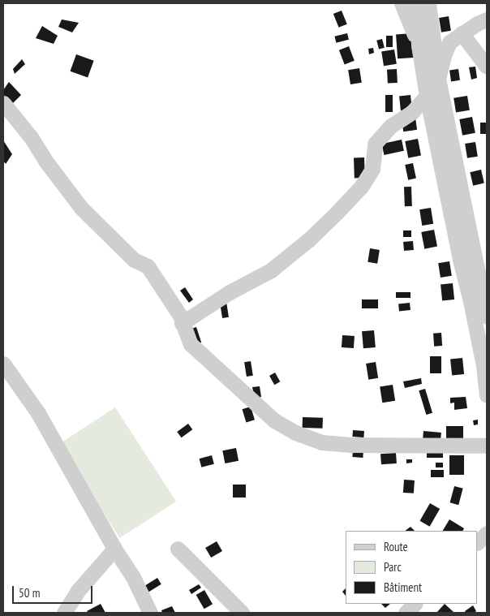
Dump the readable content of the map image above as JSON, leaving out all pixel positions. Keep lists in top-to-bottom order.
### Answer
{
  "legend": ["Route", "Parc", "Bâtiment"],
  "scale_bar": "50 m"
}
